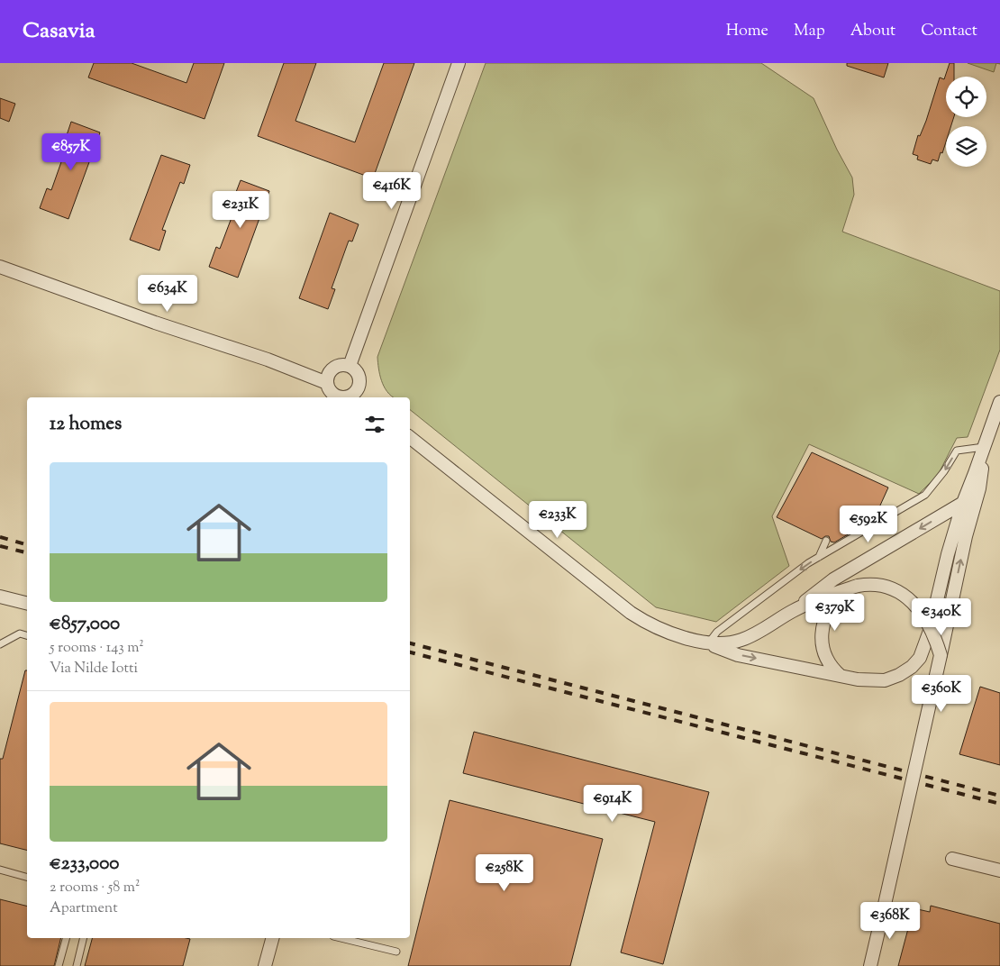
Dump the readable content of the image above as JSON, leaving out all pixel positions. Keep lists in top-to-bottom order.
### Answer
{
  "page": {
    "header": "Casavia",
    "nav": [
      "Home",
      "Map",
      "About",
      "Contact"
    ],
    "price": [
      "€857K",
      "€416K",
      "€231K",
      "€634K",
      "€233K",
      "€592K",
      "€379K",
      "€340K",
      "€360K",
      "€914K",
      "€258K",
      "€368K"
    ],
    "heading": "12 homes",
    "list": [
      {
        "name": "€857,000",
        "note": "5 rooms · 143 m² · Via Nilde Iotti"
      },
      {
        "name": "€233,000",
        "note": "2 rooms · 58 m² · Apartment"
      }
    ]
  }
}
